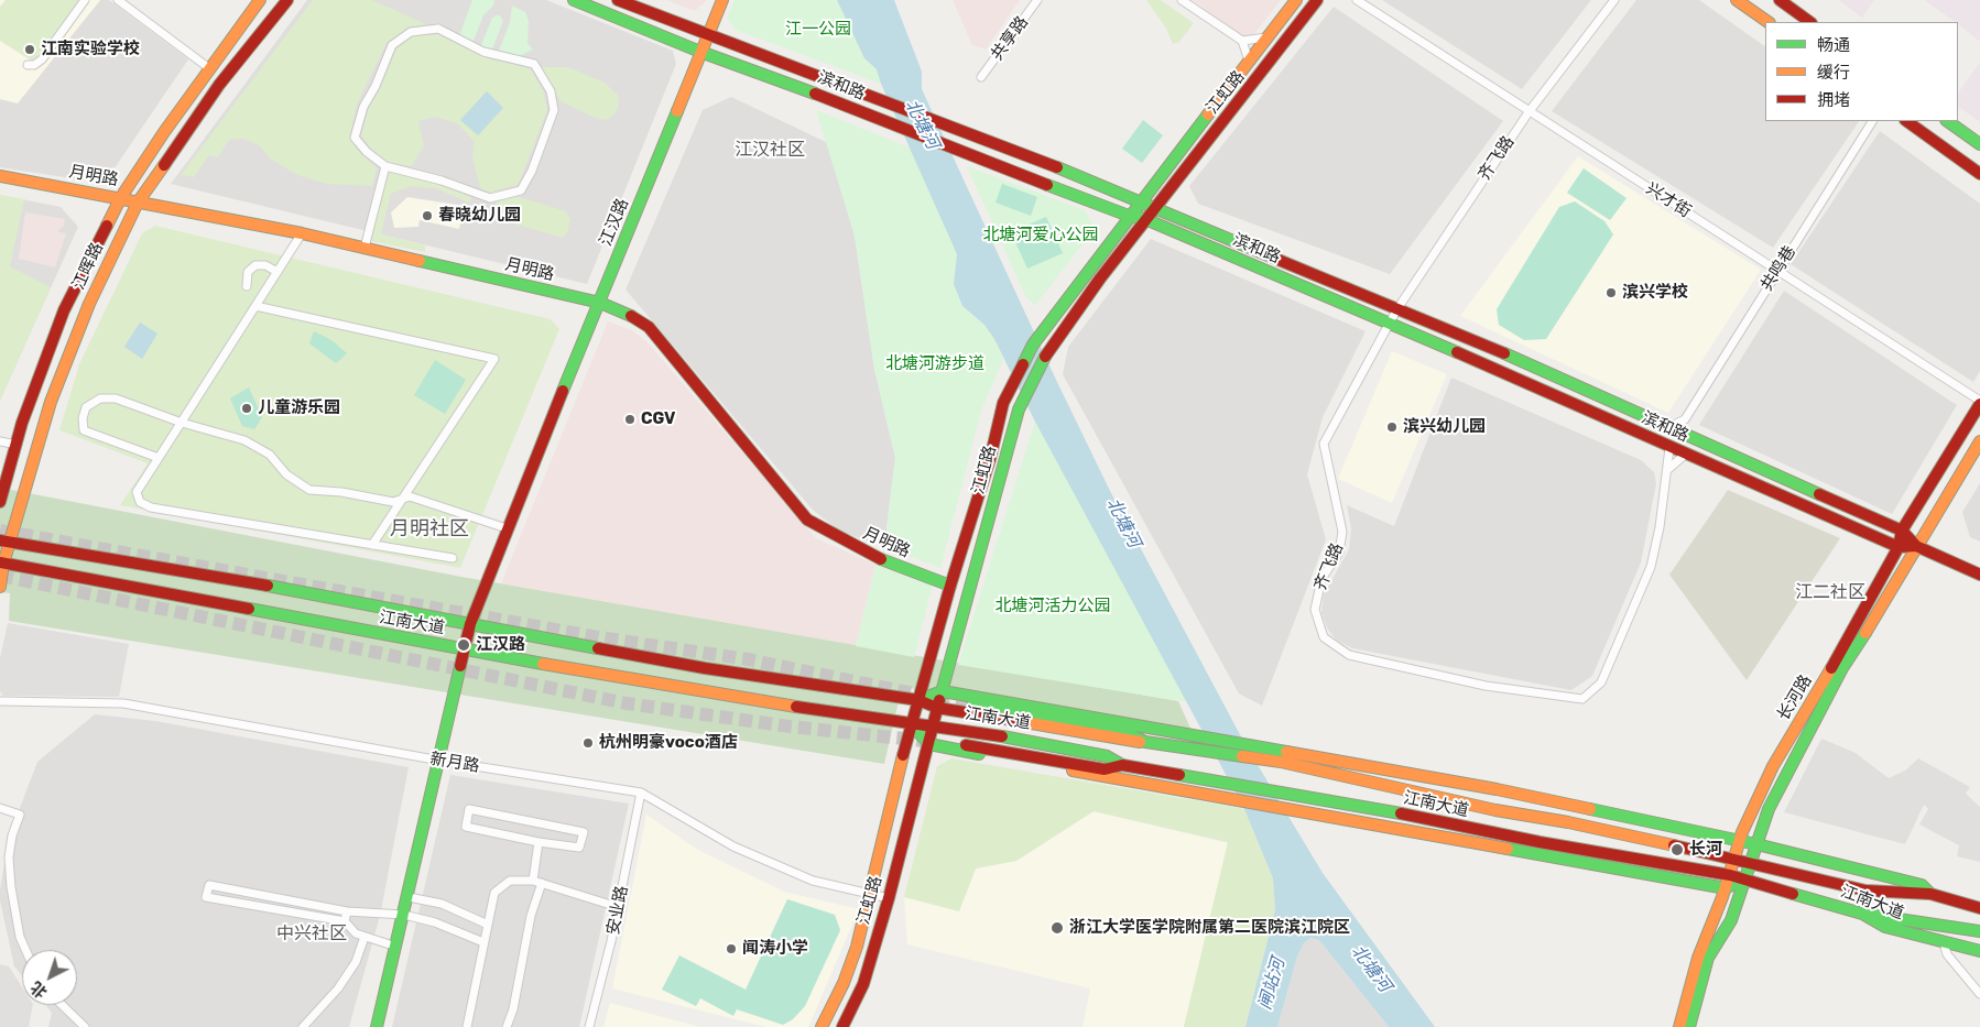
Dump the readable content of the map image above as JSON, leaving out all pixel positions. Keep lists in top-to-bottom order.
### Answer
{
  "streets": {
    "main road": [
      "滨和路",
      "江虹路",
      "月明路",
      "江汉路",
      "江晖路",
      "江南大道",
      "长河路"
    ],
    "street": [
      "共享路",
      "齐飞路",
      "兴才街",
      "共鸣巷",
      "新月路",
      "安业路"
    ]
  },
  "crossings": [
    ["滨和路", "江虹路"],
    ["滨和路", "齐飞路"],
    ["滨和路", "江汉路"],
    ["滨和路", "长河路"],
    ["江虹路", "月明路"],
    ["江虹路", "江南大道"],
    ["江虹路", "新月路"],
    ["齐飞路", "兴才街"],
    ["月明路", "江汉路"],
    ["月明路", "江晖路"],
    ["兴才街", "共鸣巷"],
    ["兴才街", "长河路"],
    ["江汉路", "江南大道"],
    ["江汉路", "新月路"],
    ["江晖路", "江南大道"],
    ["江南大道", "长河路"],
    ["新月路", "安业路"]
  ],
  "districts": [
    "江汉社区",
    "月明社区",
    "江二社区",
    "中兴社区"
  ],
  "water": ["北塘河", "闸站河"],
  "parks": [
    "江一公园",
    "北塘河爱心公园",
    "北塘河游步道",
    "北塘河活力公园"
  ],
  "places": [
    "江南实验学校",
    "春晓幼儿园",
    "滨兴学校",
    "儿童游乐园",
    "CGV",
    "滨兴幼儿园",
    "江汉路",
    "杭州明豪voco酒店",
    "长河",
    "浙江大学医学院附属第二医院滨江院区",
    "闻涛小学"
  ],
  "legend": ["畅通", "缓行", "拥堵"],
  "north": "bottom left"
}
